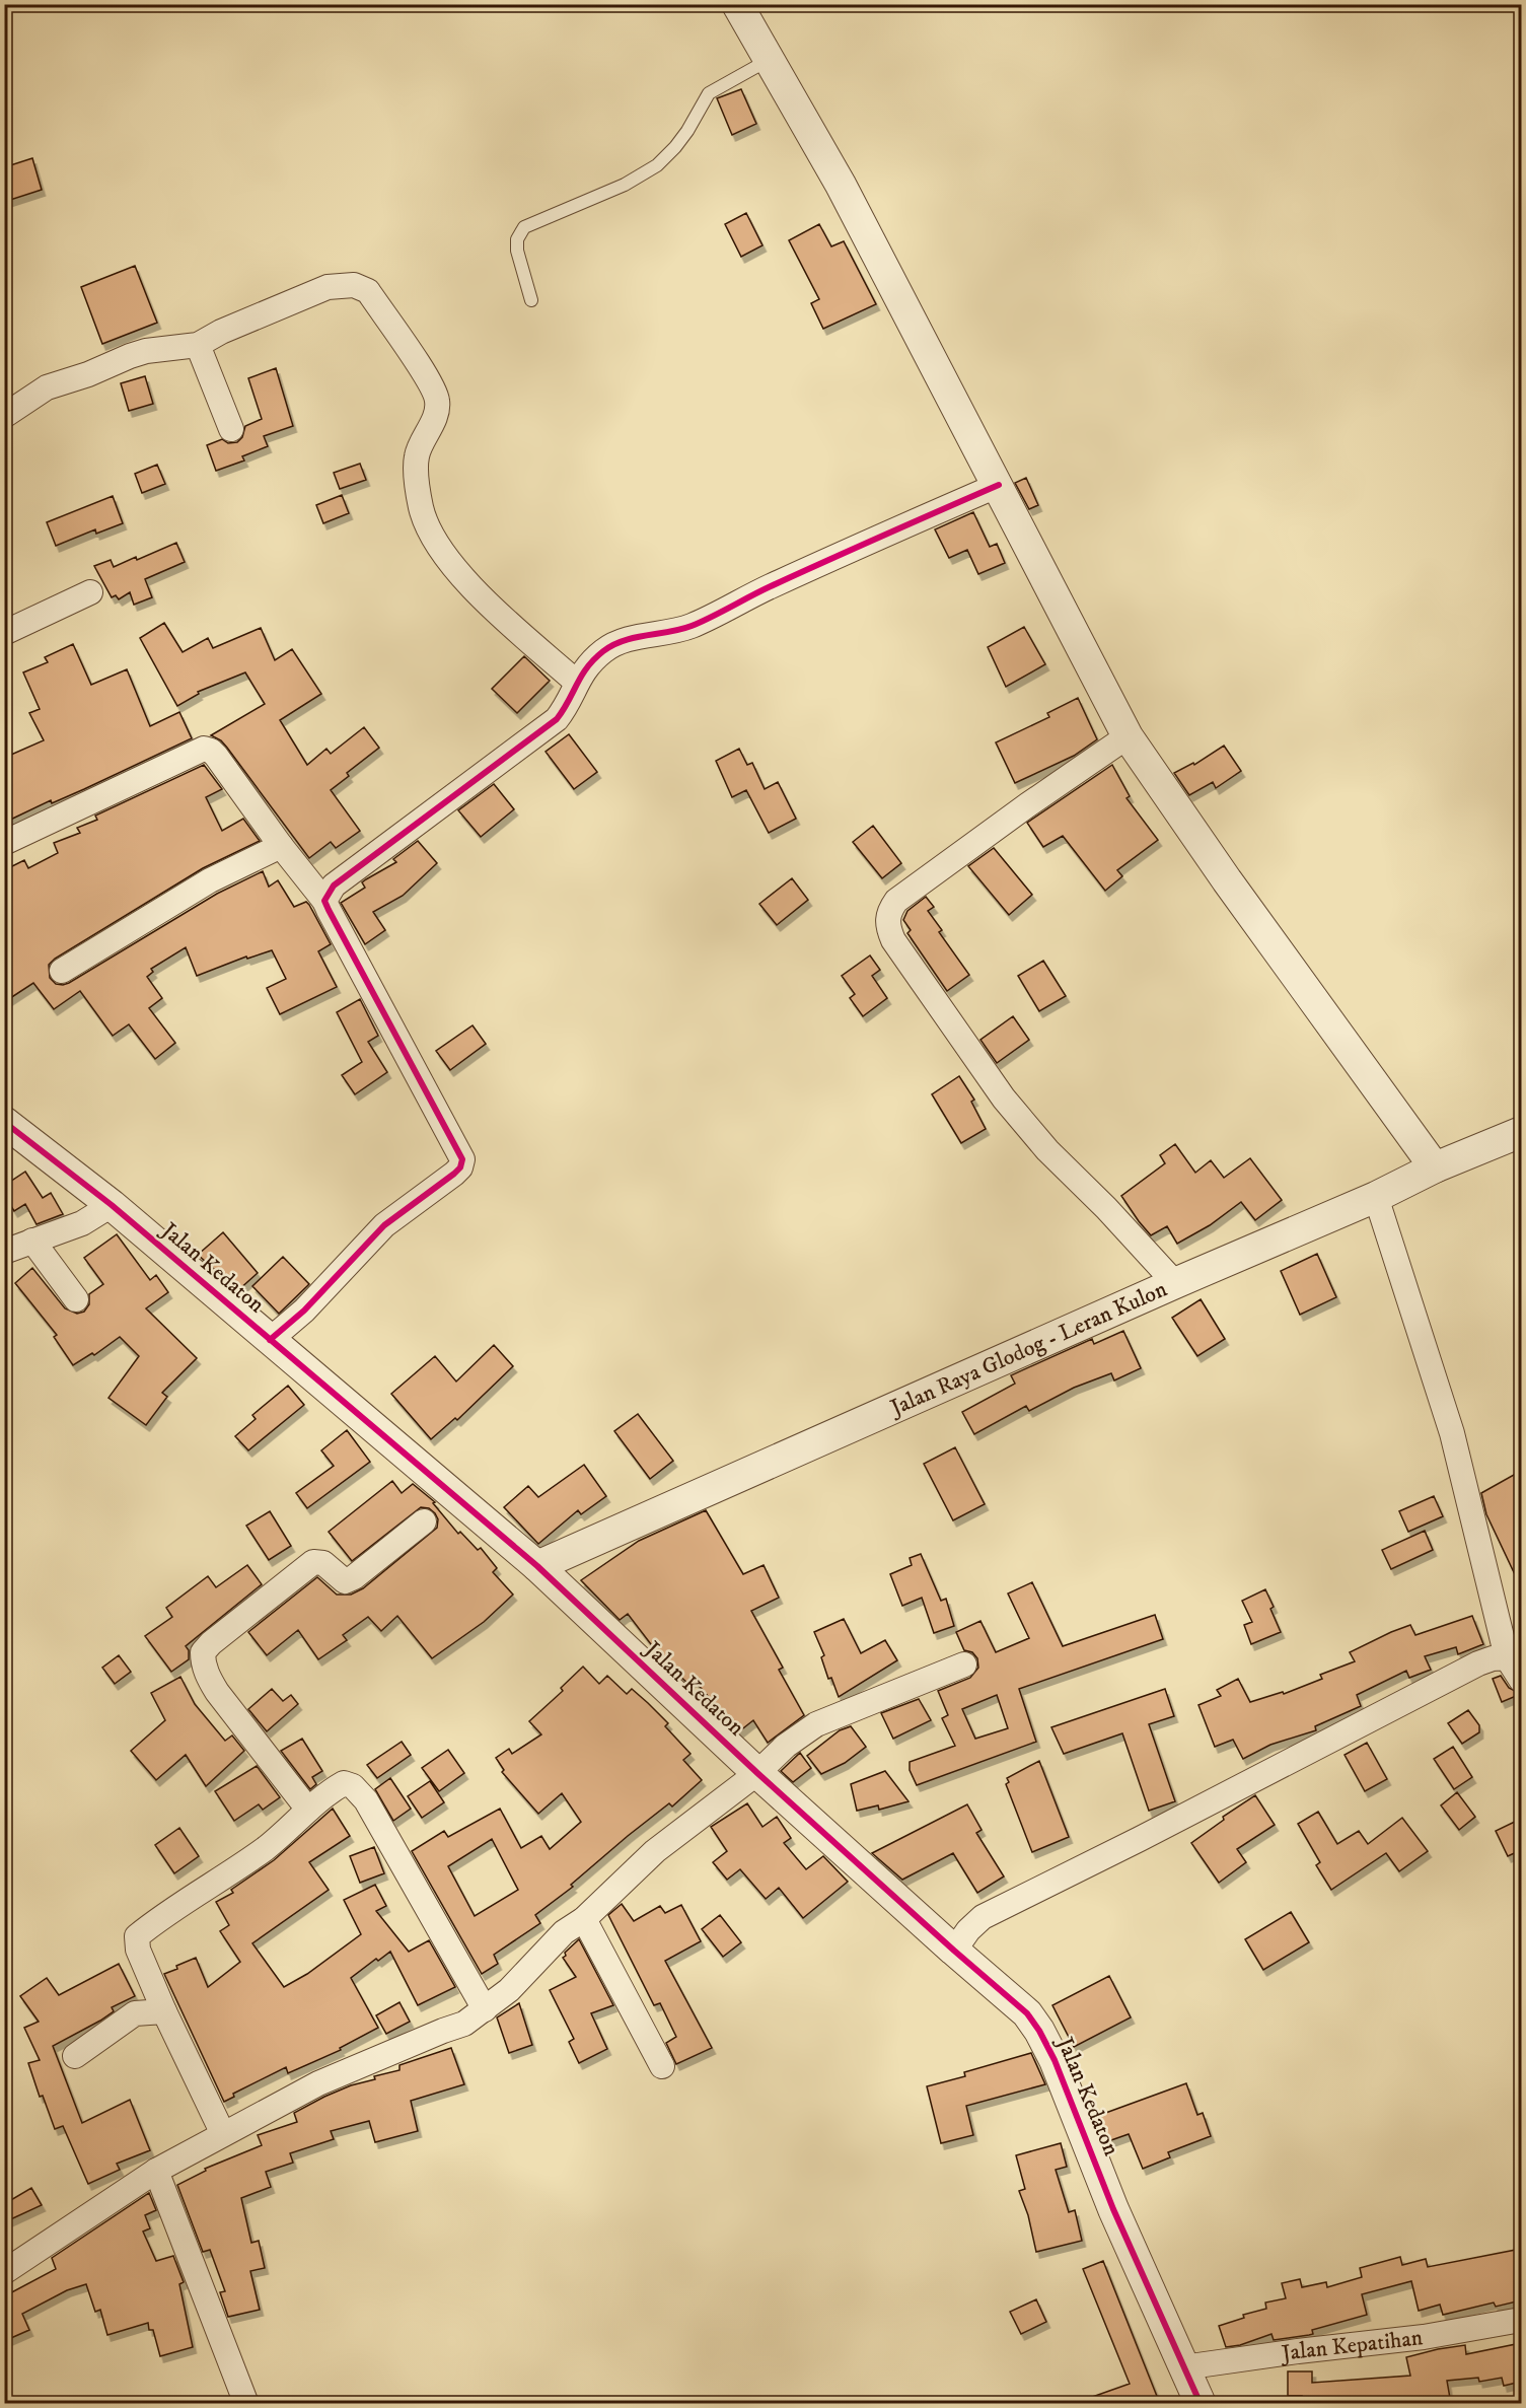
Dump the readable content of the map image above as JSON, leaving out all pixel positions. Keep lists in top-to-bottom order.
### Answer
{
  "streets": {
    "street": ["Jalan Kedaton", "Jalan Raya Glodog - Leran Kulon", "Jalan Kepatihan"]
  },
  "crossings": [
    ["Jalan Kedaton", "Jalan Raya Glodog - Leran Kulon"],
    ["Jalan Kedaton", "Jalan Kepatihan"]
  ]
}
